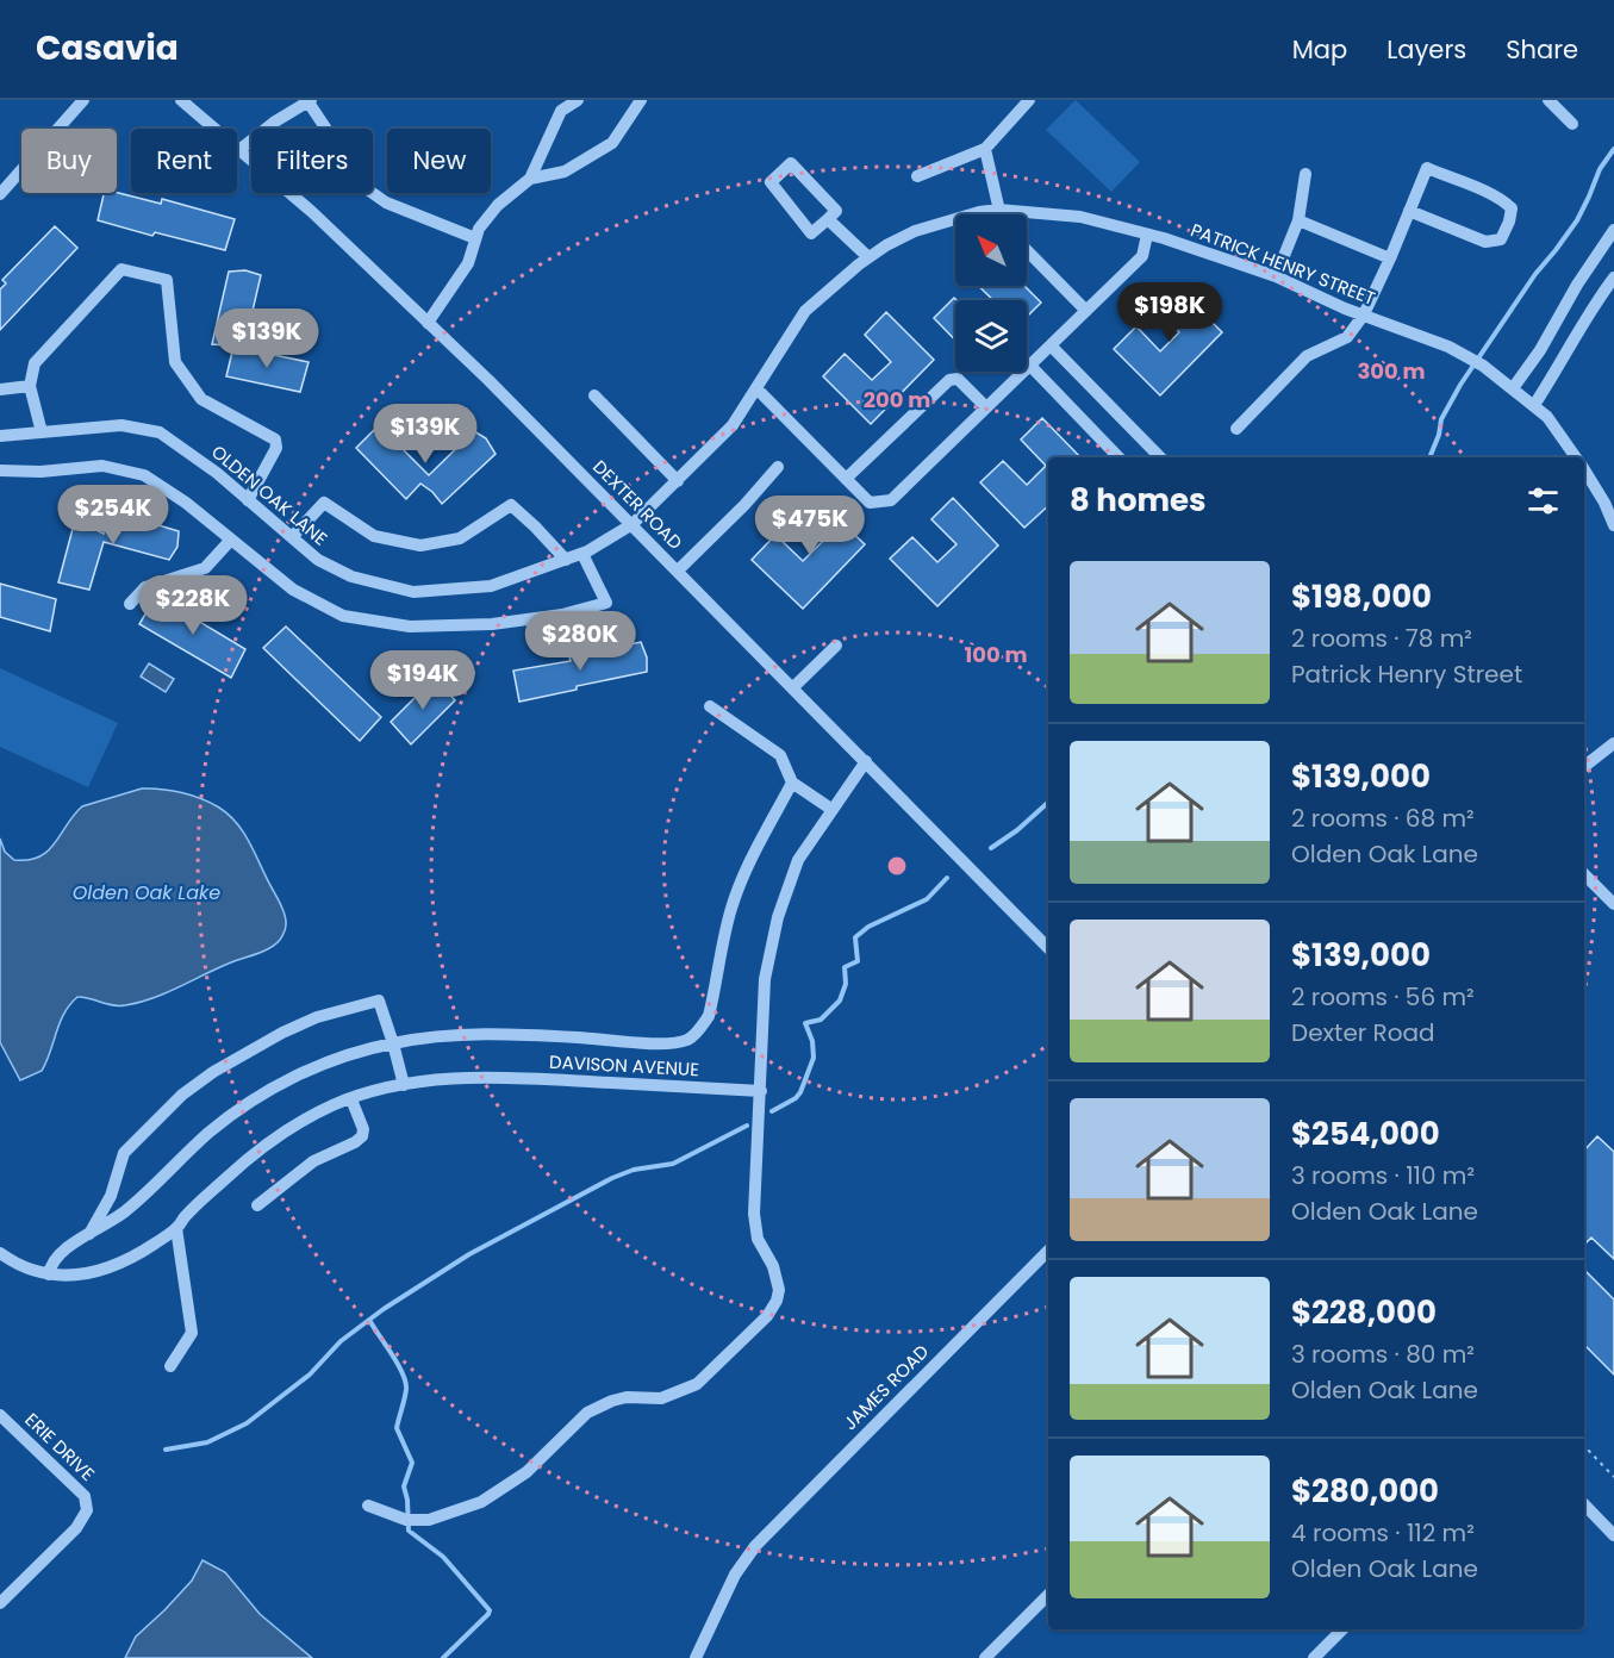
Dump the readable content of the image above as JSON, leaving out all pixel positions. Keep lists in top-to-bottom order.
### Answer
{
  "streets": {
    "street": [
      "PATRICK HENRY STREET",
      "OLDEN OAK LANE",
      "DEXTER ROAD",
      "DAVISON AVENUE",
      "JAMES ROAD",
      "ERIE DRIVE"
    ]
  },
  "crossings": [
    ["PATRICK HENRY STREET", "OLDEN OAK LANE"],
    ["PATRICK HENRY STREET", "DEXTER ROAD"],
    ["OLDEN OAK LANE", "DEXTER ROAD"]
  ],
  "water": ["Olden Oak Lake"],
  "north": "top left",
  "page": {
    "header": "Casavia",
    "nav": ["Map", "Layers", "Share"],
    "chip": [
      "Buy",
      "Rent",
      "Filters",
      "New"
    ],
    "price": [
      "$198K",
      "$139K",
      "$139K",
      "$254K",
      "$475K",
      "$228K",
      "$280K",
      "$194K"
    ],
    "heading": "8 homes",
    "list": [
      {
        "name": "$198,000",
        "note": "2 rooms · 78 m² · Patrick Henry Street"
      },
      {
        "name": "$139,000",
        "note": "2 rooms · 68 m² · Olden Oak Lane"
      },
      {
        "name": "$139,000",
        "note": "2 rooms · 56 m² · Dexter Road"
      },
      {
        "name": "$254,000",
        "note": "3 rooms · 110 m² · Olden Oak Lane"
      },
      {
        "name": "$228,000",
        "note": "3 rooms · 80 m² · Olden Oak Lane"
      },
      {
        "name": "$280,000",
        "note": "4 rooms · 112 m² · Olden Oak Lane"
      }
    ]
  },
  "rings": ["300 m", "200 m", "100 m"]
}
